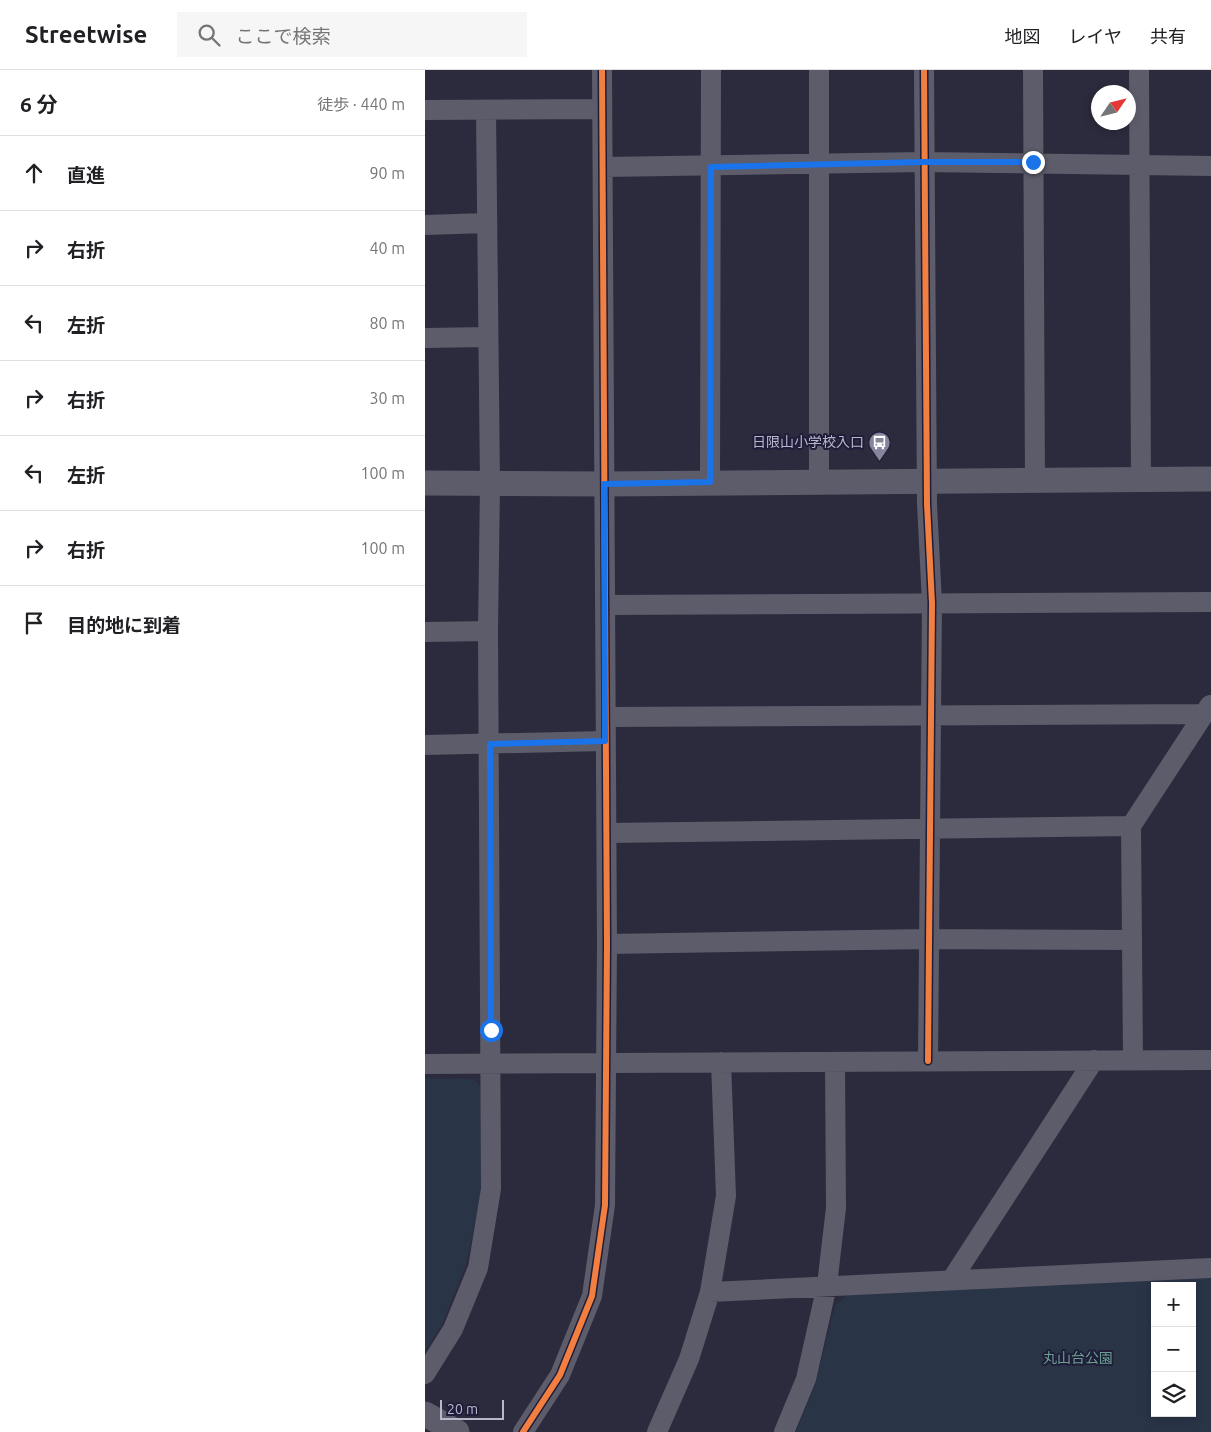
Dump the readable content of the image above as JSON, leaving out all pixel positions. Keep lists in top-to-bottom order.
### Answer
{
  "parks": ["丸山台公園"],
  "places": {
    "bus stop": ["日限山小学校入口"]
  },
  "scale_bar": "20 m",
  "north": "top right",
  "page": {
    "header": "Streetwise",
    "search": "ここで検索",
    "nav": ["地図", "レイヤ", "共有"],
    "heading": ["6 分", "徒歩 · 440 m"],
    "list": [
      ["直進", "90 m"],
      ["右折", "40 m"],
      ["左折", "80 m"],
      ["右折", "30 m"],
      ["左折", "100 m"],
      ["右折", "100 m"],
      "目的地に到着"
    ],
    "map_buttons": ["+", "−"],
    "scale": "20 m"
  }
}
